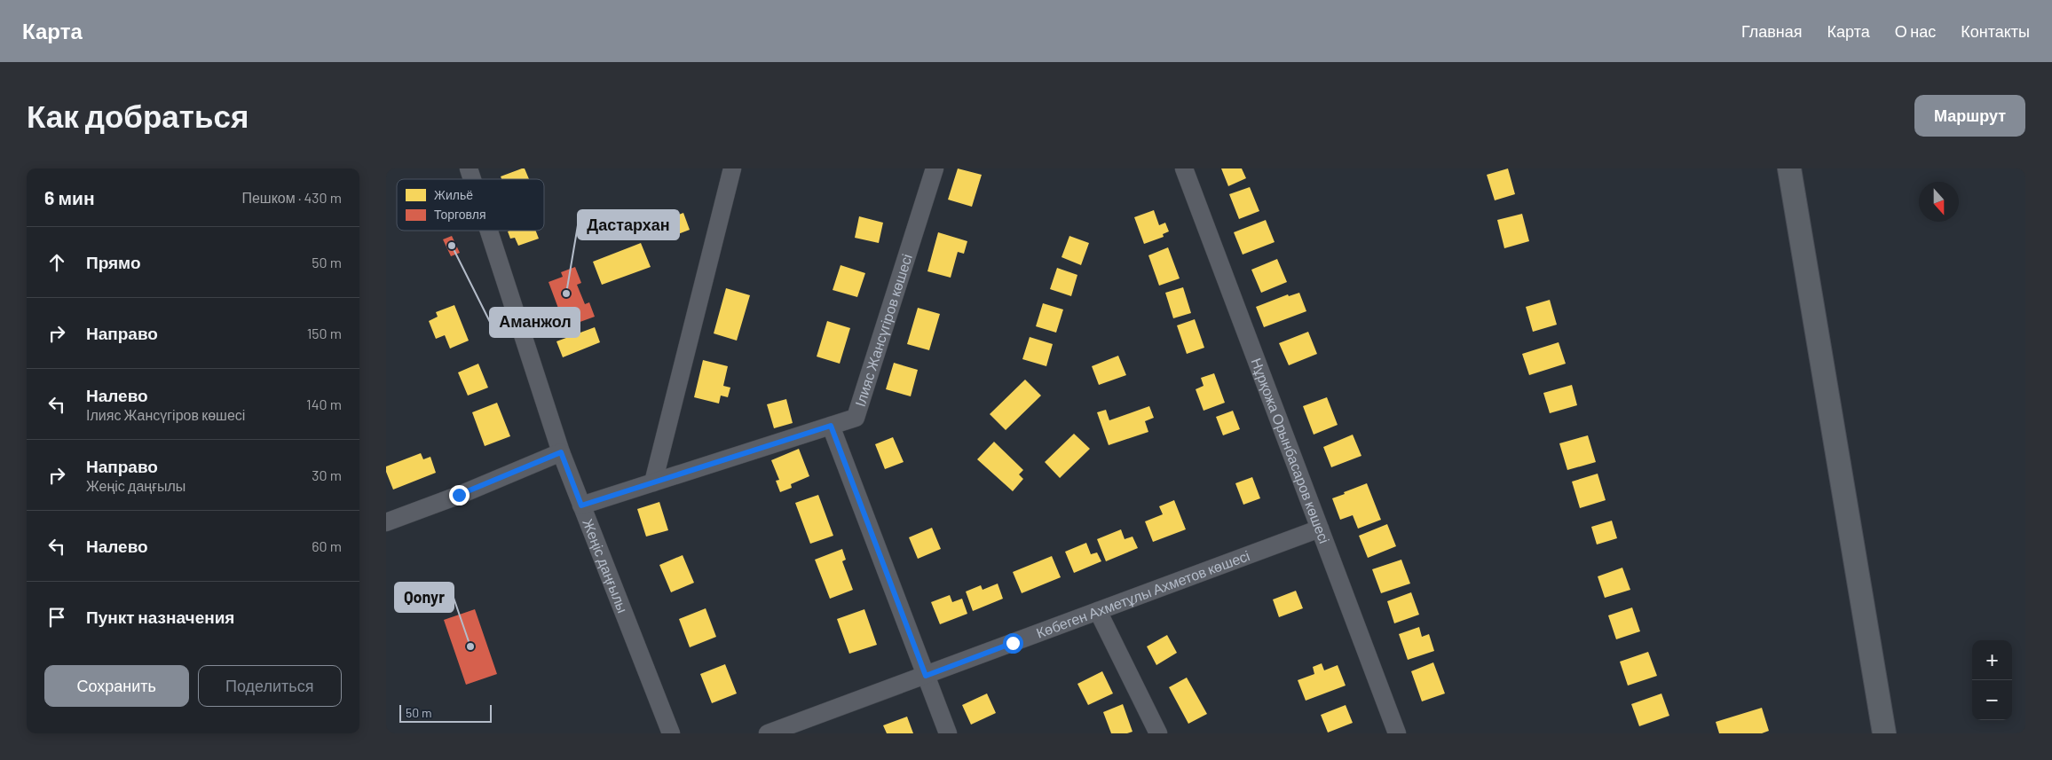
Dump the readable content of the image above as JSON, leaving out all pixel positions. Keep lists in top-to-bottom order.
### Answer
{
  "streets": {
    "street": [
      "Ілияс Жансүгіров көшесі",
      "Нұрқожа Орынбасаров көшесі",
      "Жеңіс даңғылы",
      "Көбеген Ахметұлы Ахметов көшесі"
    ]
  },
  "crossings": [
    ["Ілияс Жансүгіров көшесі", "Жеңіс даңғылы"],
    ["Нұрқожа Орынбасаров көшесі", "Көбеген Ахметұлы Ахметов көшесі"]
  ],
  "places": ["Аманжол", "Дастархан", "Qonyr"],
  "legend": ["Жильё", "Торговля"],
  "scale_bar": "50 m",
  "north": "bottom",
  "page": {
    "header": "Карта",
    "nav": [
      "Главная",
      "Карта",
      "О нас",
      "Контакты"
    ],
    "buttons": [
      "Маршрут",
      ["Сохранить", "Поделиться"]
    ],
    "title": "Как добраться",
    "heading": ["6 мин", "Пешком · 430 m"],
    "list": [
      ["Прямо", "50 m"],
      ["Направо", "150 m"],
      ["Налево", "Ілияс Жансүгіров көшесі", "140 m"],
      ["Направо", "Жеңіс даңғылы", "30 m"],
      ["Налево", "60 m"],
      "Пункт назначения"
    ],
    "map_buttons": ["+", "−"],
    "scale": "50 m"
  }
}
